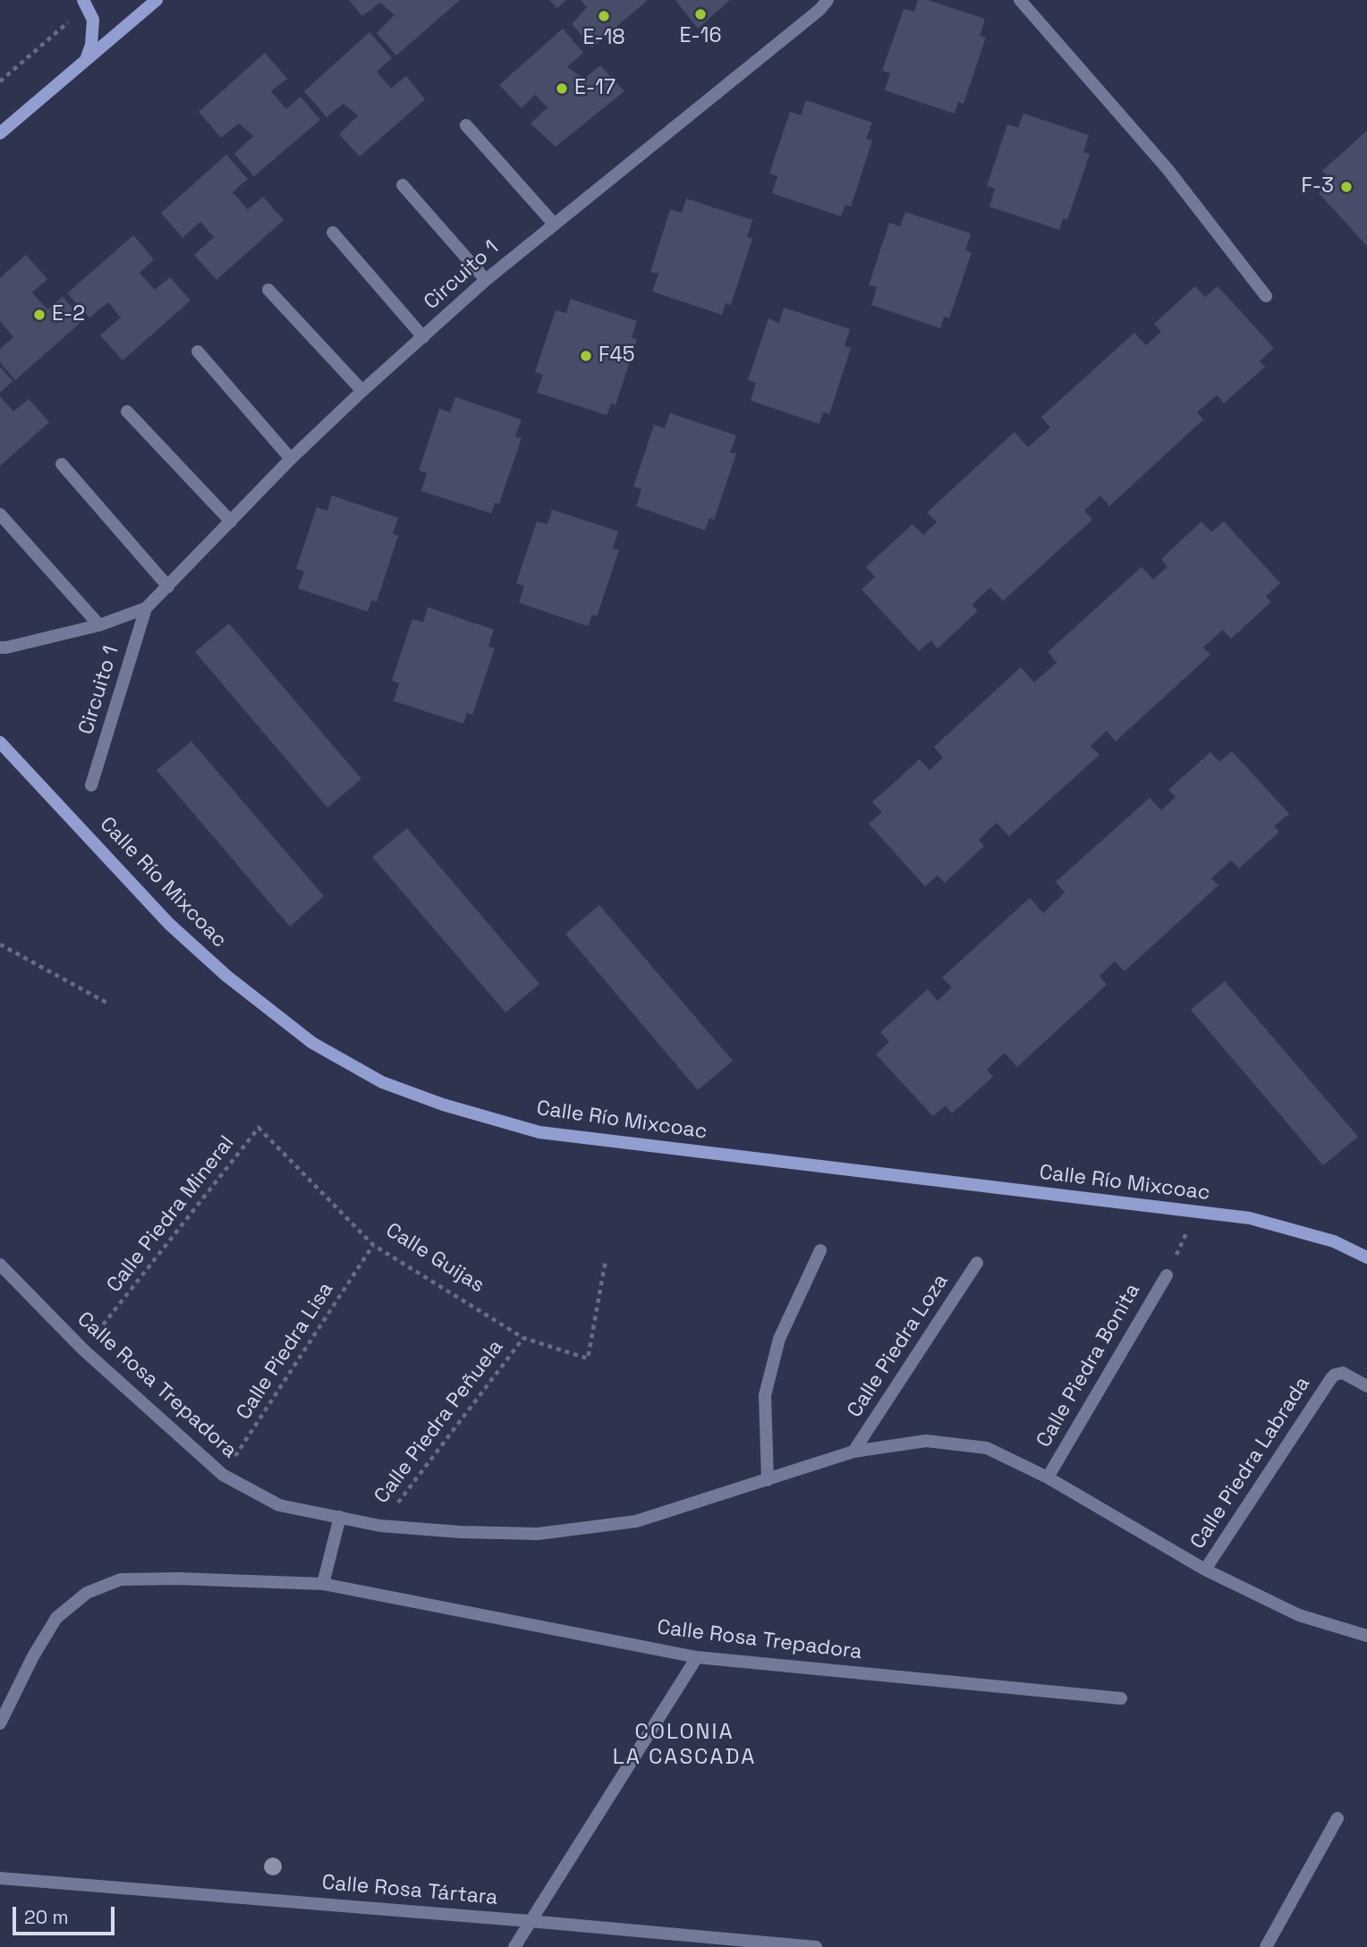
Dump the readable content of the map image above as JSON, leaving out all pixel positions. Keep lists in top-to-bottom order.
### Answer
{
  "streets": {
    "street": [
      "Circuito 1",
      "Calle Río Mixcoac",
      "Calle Piedra Loza",
      "Calle Piedra Bonita",
      "Calle Rosa Trepadora",
      "Calle Piedra Labrada",
      "Calle Rosa Tártara"
    ],
    "path": [
      "Calle Piedra Mineral",
      "Calle Guijas",
      "Calle Piedra Lisa",
      "Calle Piedra Peñuela"
    ]
  },
  "crossings": [
    ["Calle Piedra Mineral", "Calle Guijas"],
    ["Calle Piedra Mineral", "Calle Rosa Trepadora"],
    ["Calle Guijas", "Calle Piedra Lisa"],
    ["Calle Guijas", "Calle Piedra Peñuela"],
    ["Calle Piedra Lisa", "Calle Rosa Trepadora"]
  ],
  "districts": ["COLONIA LA CASCADA"],
  "places": [
    "E-16",
    "E-18",
    "E-17",
    "F-3",
    "E-2",
    "F45"
  ],
  "scale_bar": "20 m"
}
